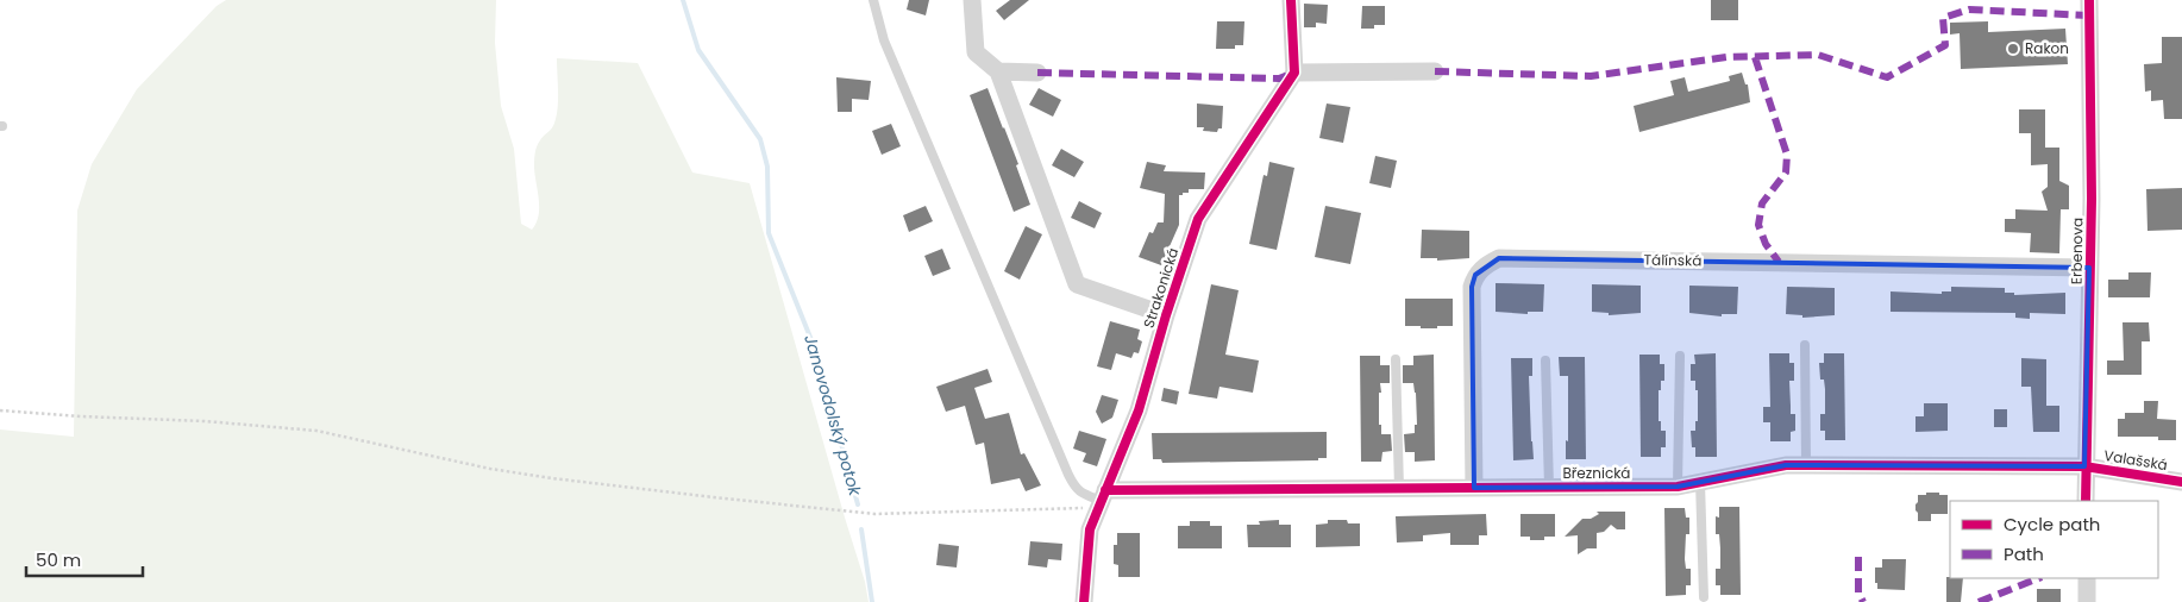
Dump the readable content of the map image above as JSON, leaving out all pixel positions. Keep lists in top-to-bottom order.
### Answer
{
  "streets": {
    "street": [
      "Erbenova",
      "Tálínská",
      "Strakonická",
      "Valašská",
      "Březnická"
    ]
  },
  "crossings": [
    ["Erbenova", "Tálínská"],
    ["Erbenova", "Valašská"],
    ["Erbenova", "Březnická"],
    ["Tálínská", "Březnická"],
    ["Strakonická", "Březnická"],
    ["Valašská", "Březnická"]
  ],
  "water": ["Janovodolský potok"],
  "places": ["Rakon"],
  "legend": ["Cycle path", "Path"],
  "scale_bar": "50 m"
}
